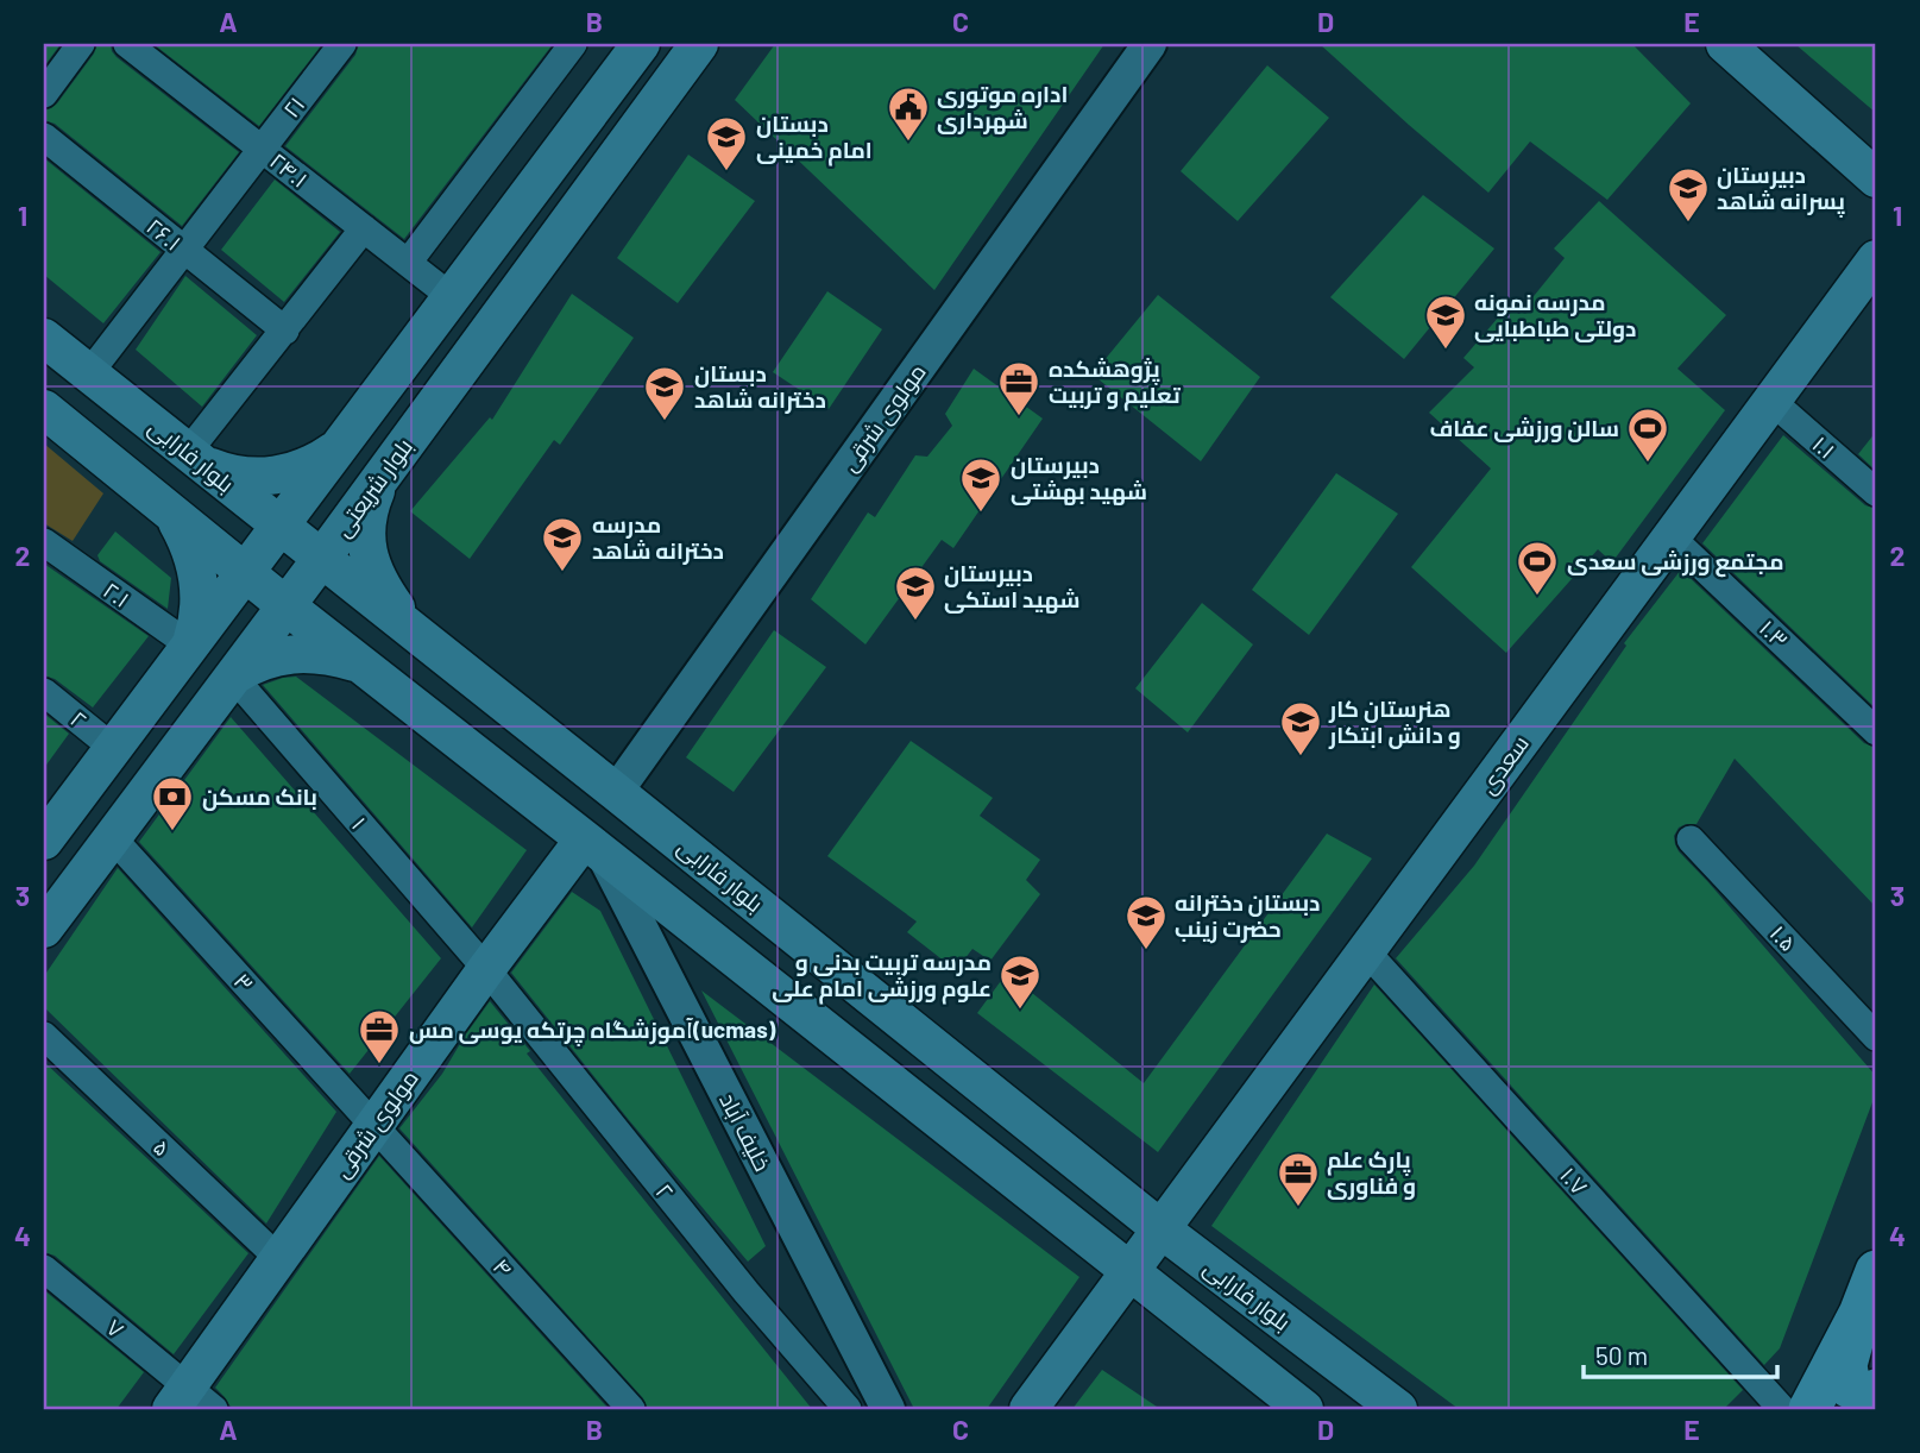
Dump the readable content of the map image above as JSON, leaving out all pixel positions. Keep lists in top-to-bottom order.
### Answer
{
  "streets": {
    "main road": [
      "مولوی شرقی",
      "بلوار فارابی",
      "بلوار شریعتی",
      "سعدی"
    ],
    "street": [
      "۲۱",
      "۲۴.۱",
      "۲۶.۱",
      "۱.۱",
      "۲.۱",
      "۱.۳",
      "۲",
      "۱",
      "۱.۵",
      "۳",
      "خلیف آباد",
      "۵",
      "۱.۷",
      "۴",
      "۷"
    ]
  },
  "crossings": [
    ["۲۱", "۲۴.۱"],
    ["۲۱", "۲۶.۱"],
    ["۲۱", "بلوار فارابی"],
    ["مولوی شرقی", "بلوار فارابی"],
    ["مولوی شرقی", "۲"],
    ["مولوی شرقی", "۱"],
    ["مولوی شرقی", "۳"],
    ["مولوی شرقی", "خلیف آباد"],
    ["مولوی شرقی", "۵"],
    ["مولوی شرقی", "۴"],
    ["مولوی شرقی", "۷"],
    ["۱.۱", "سعدی"],
    ["بلوار فارابی", "بلوار شریعتی"],
    ["بلوار فارابی", "سعدی"],
    ["بلوار شریعتی", "۱"],
    ["بلوار شریعتی", "۳"],
    ["۱.۳", "سعدی"],
    ["۲", "۱"],
    ["سعدی", "۱.۷"],
    ["۳", "۴"]
  ],
  "places": {
    "public building": ["اداره موتوری شهرداری"],
    "school or university": [
      "دبستان امام خمینی",
      "دبیرستان پسرانه شاهد",
      "مدرسه نمونه دولتی طباطبایی",
      "دبستان دخترانه شاهد",
      "دبیرستان شهید بهشتی",
      "مدرسه دخترانه شاهد",
      "دبیرستان شهید استکی",
      "هنرستان کار و دانش ابتکار",
      "دبستان دخترانه حضرت زینب",
      "مدرسه تربیت بدنی و علوم ورزشی امام علی"
    ],
    "office": ["پژوهشکده تعلیم و تربیت", "آموزشگاه چرتکه یوسی مس(ucmas)", "پارک علم و فناوری"],
    "sports": ["سالن ورزشی عفاف", "مجتمع ورزشی سعدی"],
    "bank": ["بانک مسکن"]
  },
  "scale_bar": "50 m",
  "grid": {
    "columns": [
      "A",
      "B",
      "C",
      "D",
      "E"
    ],
    "rows": [
      "1",
      "2",
      "3",
      "4"
    ]
  }
}
